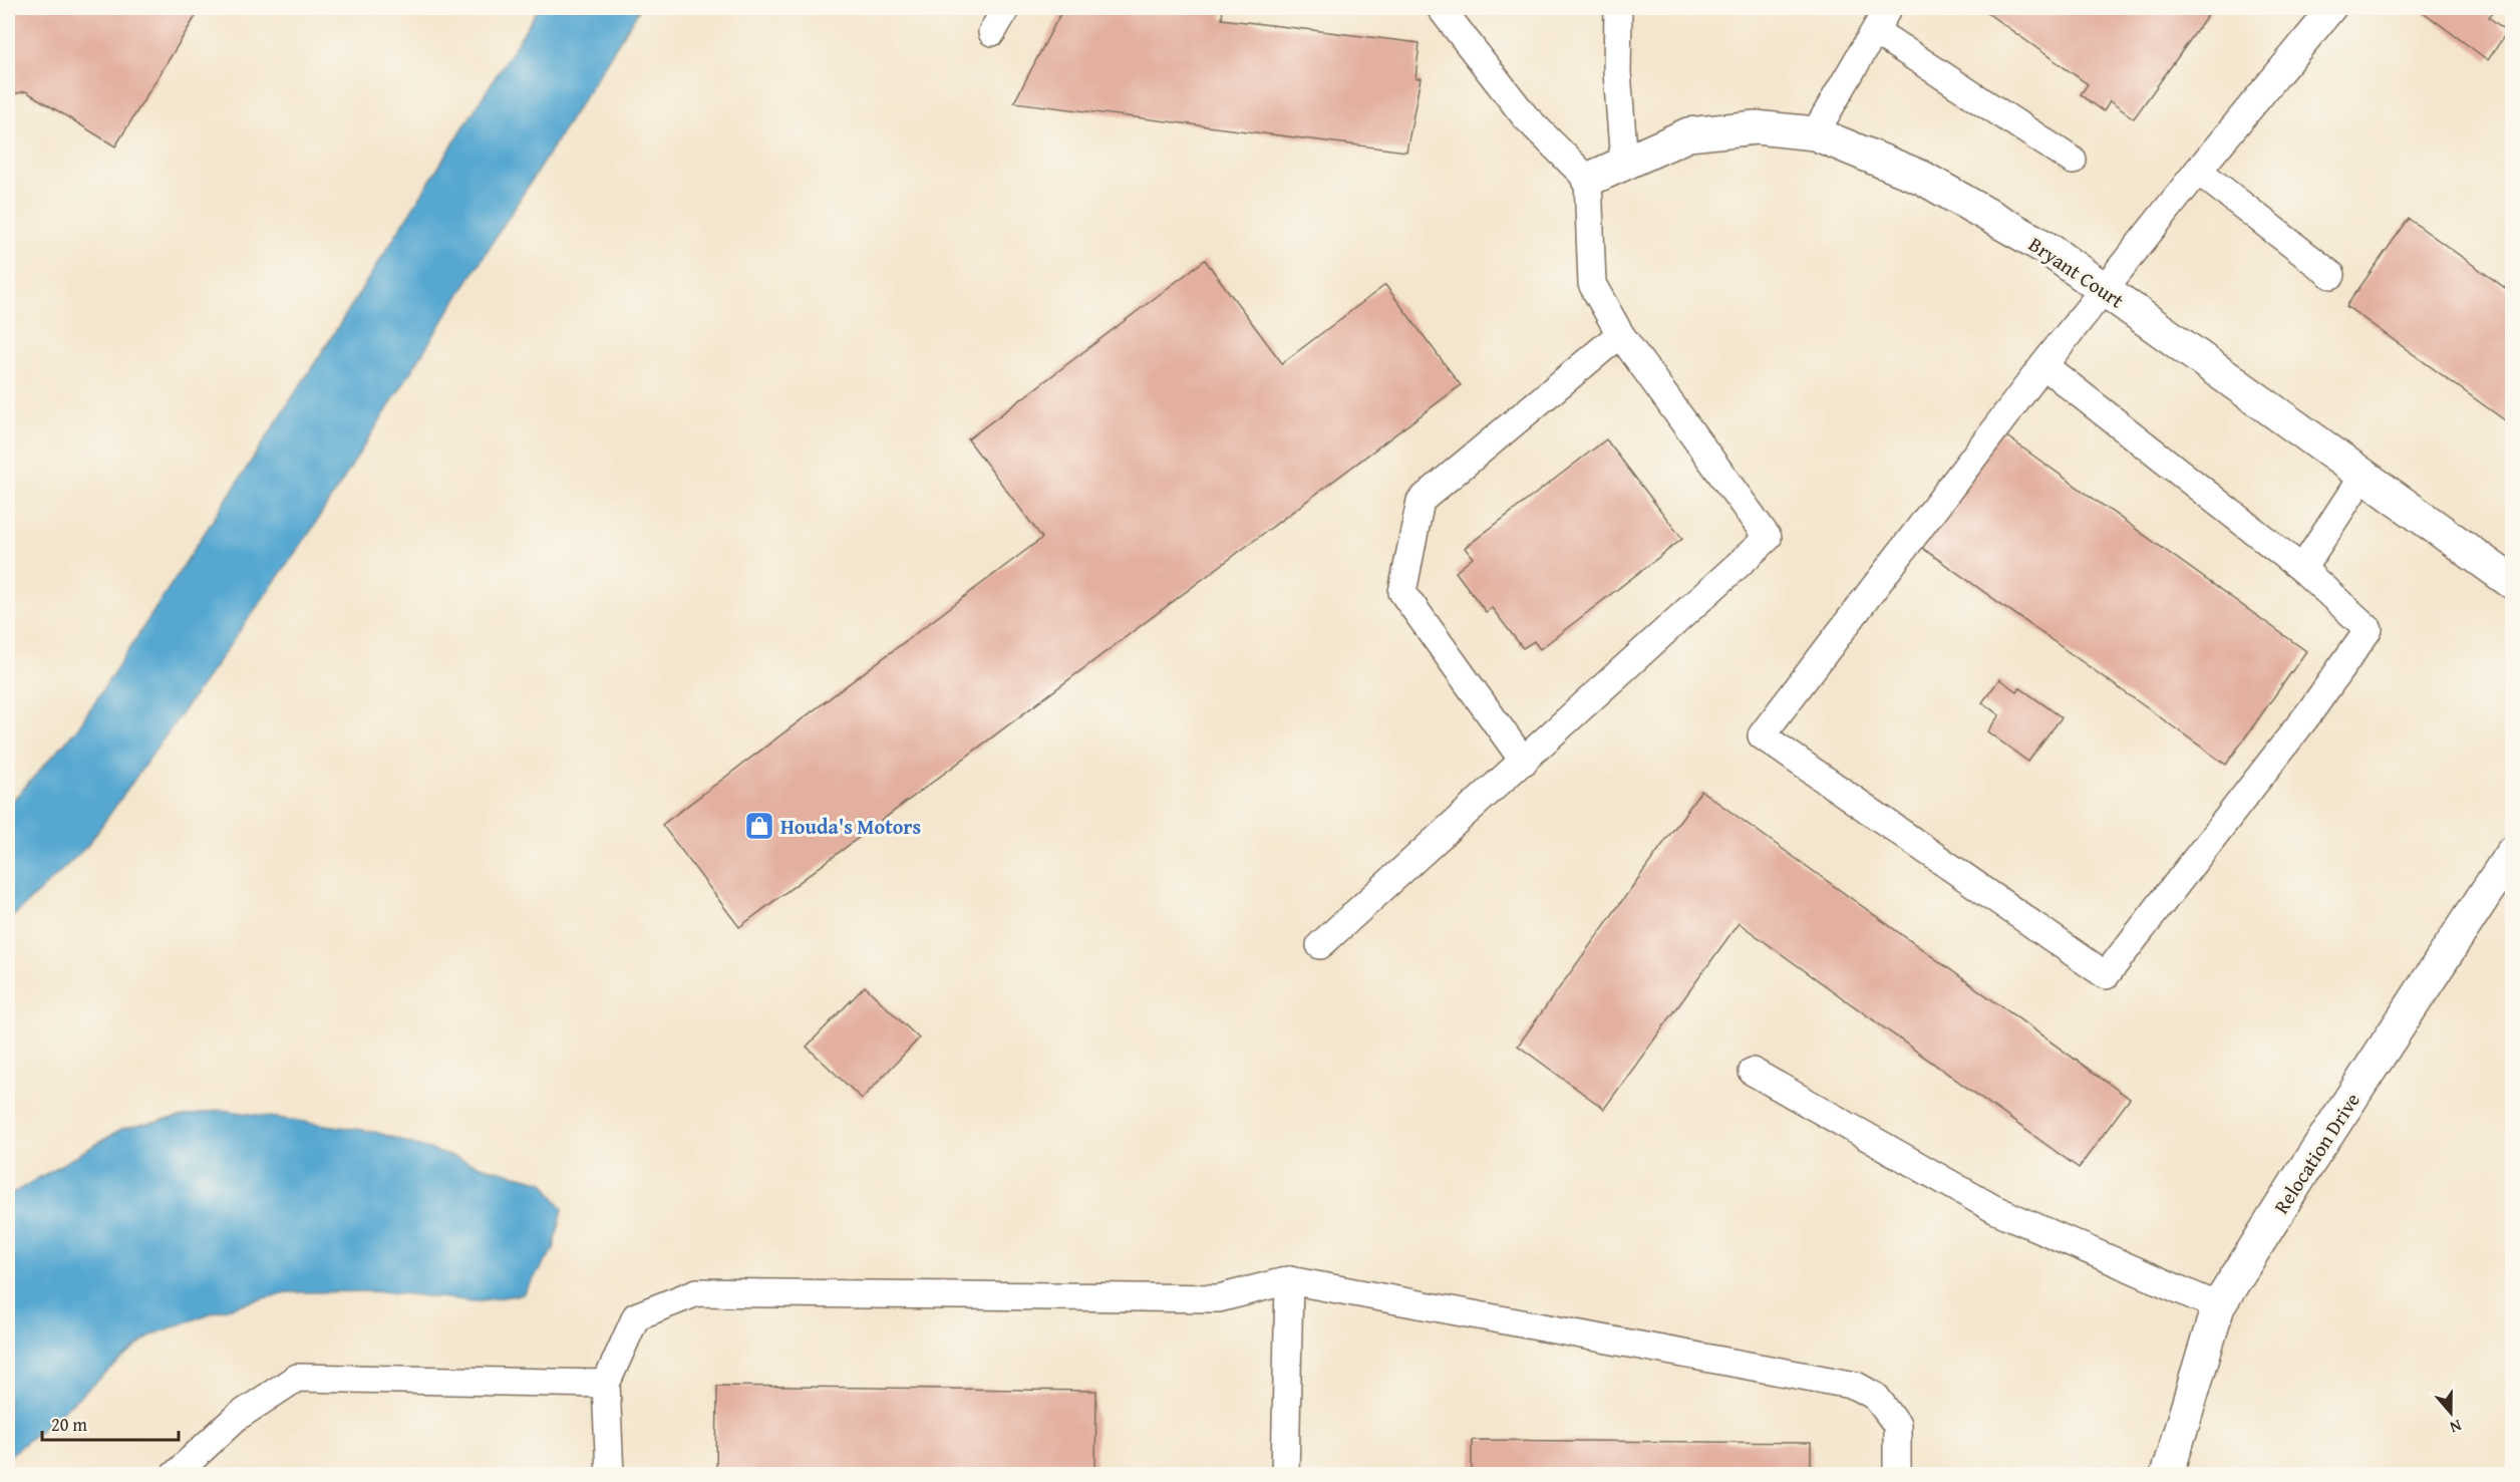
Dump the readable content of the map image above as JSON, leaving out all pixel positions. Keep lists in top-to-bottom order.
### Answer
{
  "streets": {
    "street": ["Bryant Court", "Relocation Drive"]
  },
  "places": {
    "shop": ["Houda's Motors"]
  },
  "scale_bar": "20 m",
  "north": "bottom"
}
